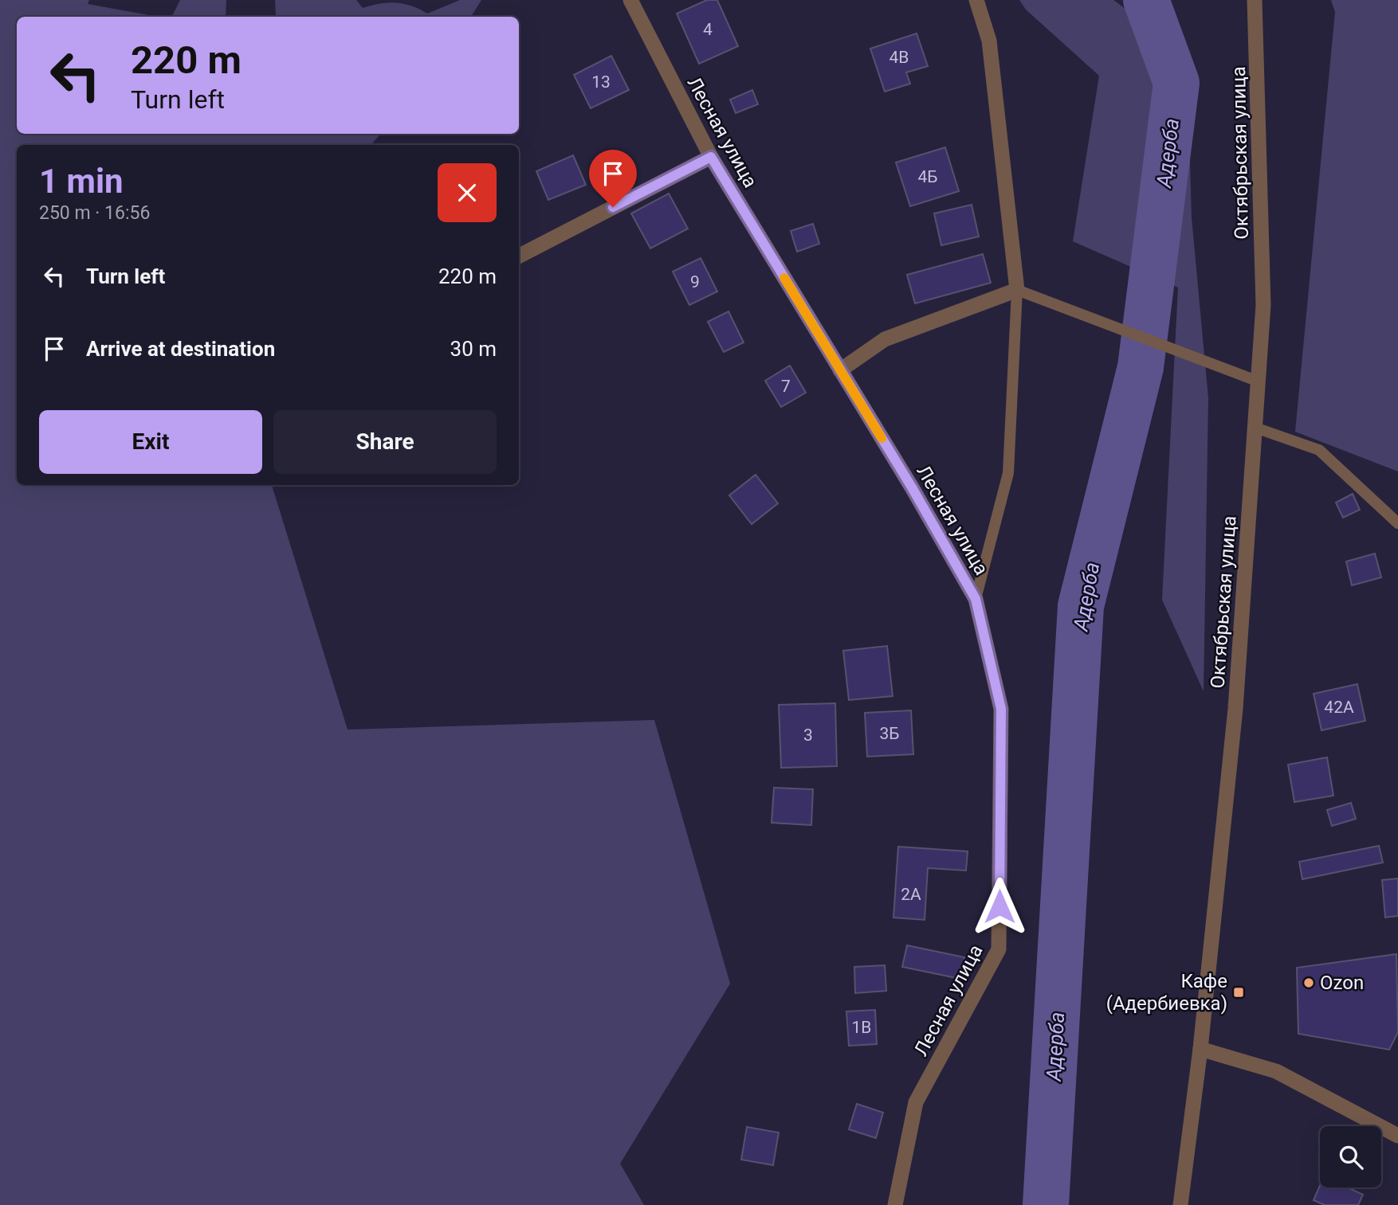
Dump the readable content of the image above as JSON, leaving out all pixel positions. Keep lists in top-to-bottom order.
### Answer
{
  "streets": {
    "street": ["Лесная улица", "Октябрьская улица"]
  },
  "water": ["Адерба"],
  "places": {
    "other": ["Ozon"],
    "transit": ["Кафе (Адербиевка)"]
  },
  "house_numbers": [
    "4",
    "4В",
    "13",
    "4Б",
    "9",
    "7",
    "42А",
    "3Б",
    "3",
    "2А",
    "1В"
  ],
  "page": {
    "turn": ["220 m", "Turn left"],
    "heading": ["1 min", "250 m · 16:56"],
    "list": [
      {
        "name": "Turn left",
        "value": "220 m"
      },
      {
        "name": "Arrive at destination",
        "value": "30 m"
      }
    ],
    "buttons": ["Exit", "Share"]
  }
}
